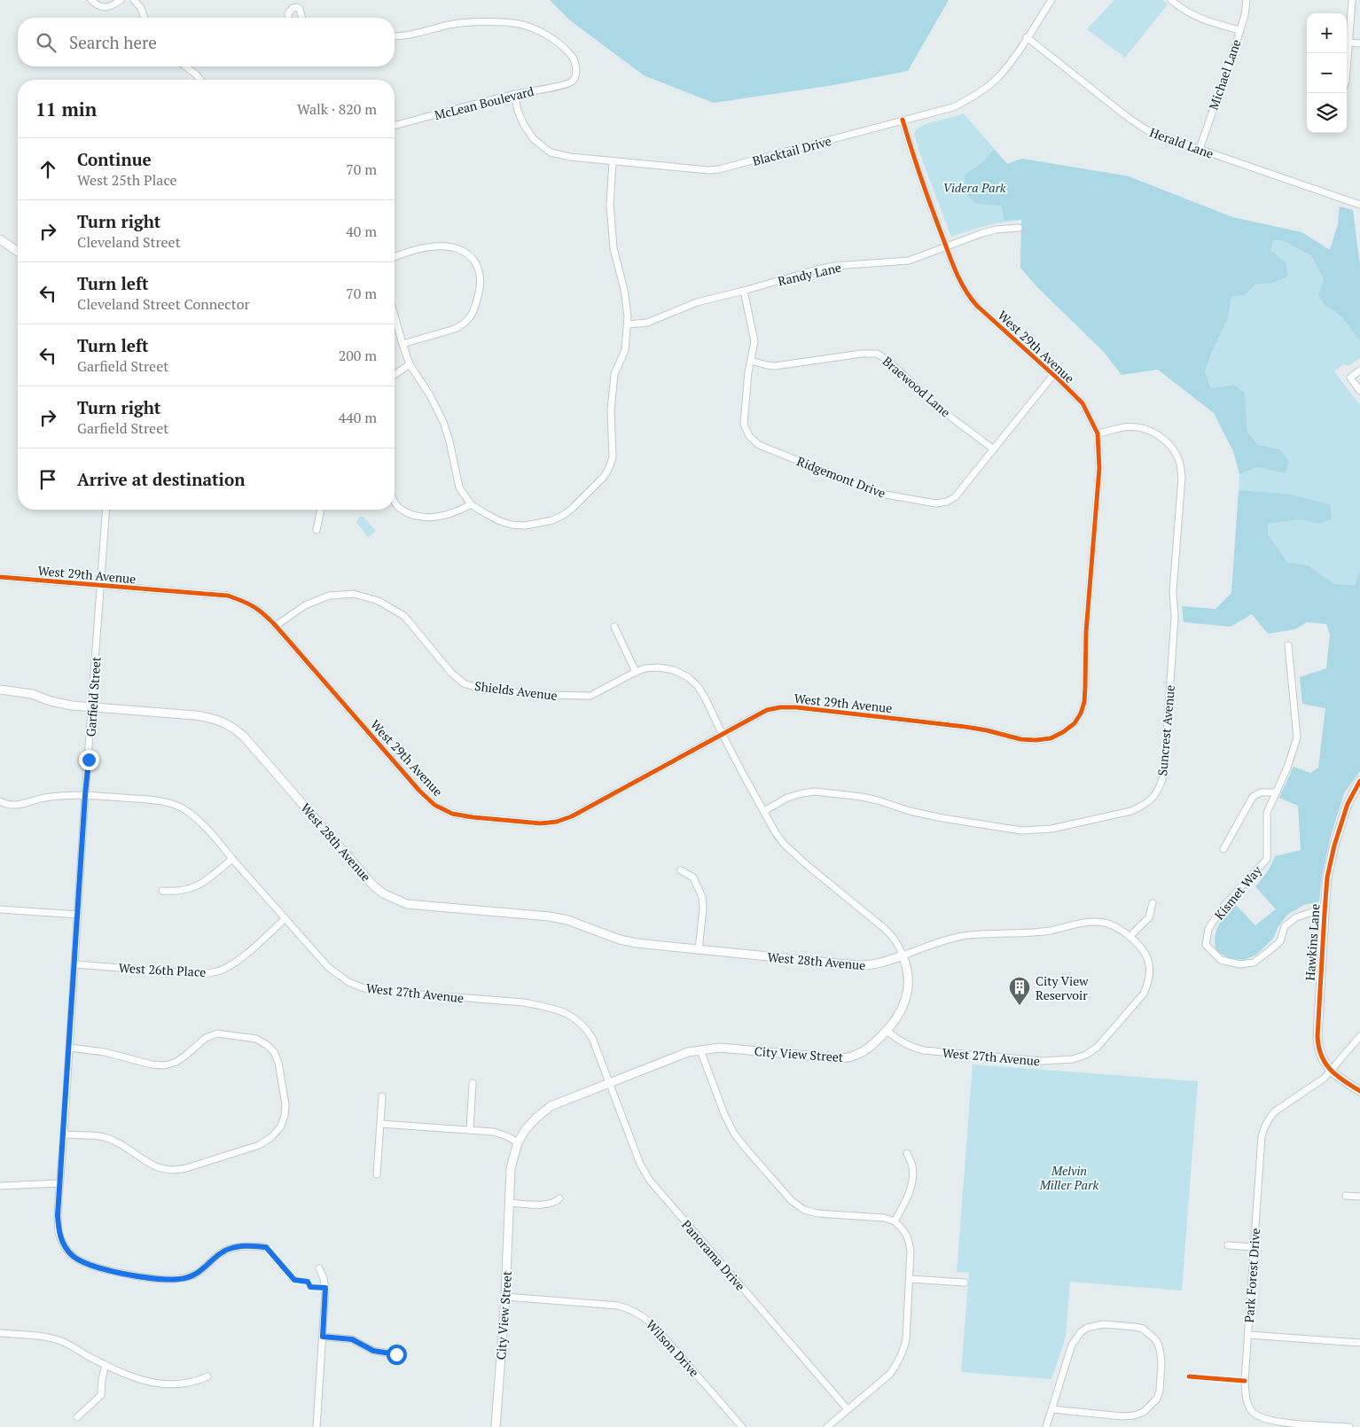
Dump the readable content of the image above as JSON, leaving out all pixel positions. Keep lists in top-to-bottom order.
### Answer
{
  "streets": {
    "street": [
      "Michael Lane",
      "McLean Boulevard",
      "Herald Lane",
      "Blacktail Drive",
      "Randy Lane",
      "West 29th Avenue",
      "Braewood Lane",
      "Ridgemont Drive",
      "Shields Avenue",
      "Garfield Street",
      "Suncrest Avenue",
      "West 28th Avenue",
      "Kismet Way",
      "Hawkins Lane",
      "West 26th Place",
      "West 27th Avenue",
      "City View Street",
      "Panorama Drive",
      "Park Forest Drive",
      "Wilson Drive"
    ]
  },
  "crossings": [
    ["Michael Lane", "Herald Lane"],
    ["McLean Boulevard", "Blacktail Drive"],
    ["Herald Lane", "Blacktail Drive"],
    ["Blacktail Drive", "West 29th Avenue"],
    ["Randy Lane", "West 29th Avenue"],
    ["Randy Lane", "Ridgemont Drive"],
    ["West 29th Avenue", "Ridgemont Drive"],
    ["West 29th Avenue", "Shields Avenue"],
    ["West 29th Avenue", "Garfield Street"],
    ["West 29th Avenue", "Suncrest Avenue"],
    ["Braewood Lane", "Ridgemont Drive"],
    ["Shields Avenue", "City View Street"],
    ["Garfield Street", "West 28th Avenue"],
    ["Garfield Street", "West 26th Place"],
    ["Garfield Street", "West 27th Avenue"],
    ["Suncrest Avenue", "City View Street"],
    ["West 28th Avenue", "West 27th Avenue"],
    ["West 28th Avenue", "City View Street"],
    ["Kismet Way", "Hawkins Lane"],
    ["Hawkins Lane", "Park Forest Drive"],
    ["West 26th Place", "West 27th Avenue"],
    ["West 27th Avenue", "City View Street"],
    ["West 27th Avenue", "Panorama Drive"],
    ["City View Street", "Panorama Drive"],
    ["City View Street", "Wilson Drive"]
  ],
  "parks": ["Videra Park", "Melvin Miller Park"],
  "places": {
    "building": ["City View Reservoir"]
  },
  "page": {
    "map_buttons": ["+", "−"],
    "search": "Search here",
    "heading": ["11 min", "Walk · 820 m"],
    "list": [
      ["Continue", "West 25th Place", "70 m"],
      ["Turn right", "Cleveland Street", "40 m"],
      ["Turn left", "Cleveland Street Connector", "70 m"],
      ["Turn left", "Garfield Street", "200 m"],
      ["Turn right", "Garfield Street", "440 m"],
      "Arrive at destination"
    ]
  }
}
